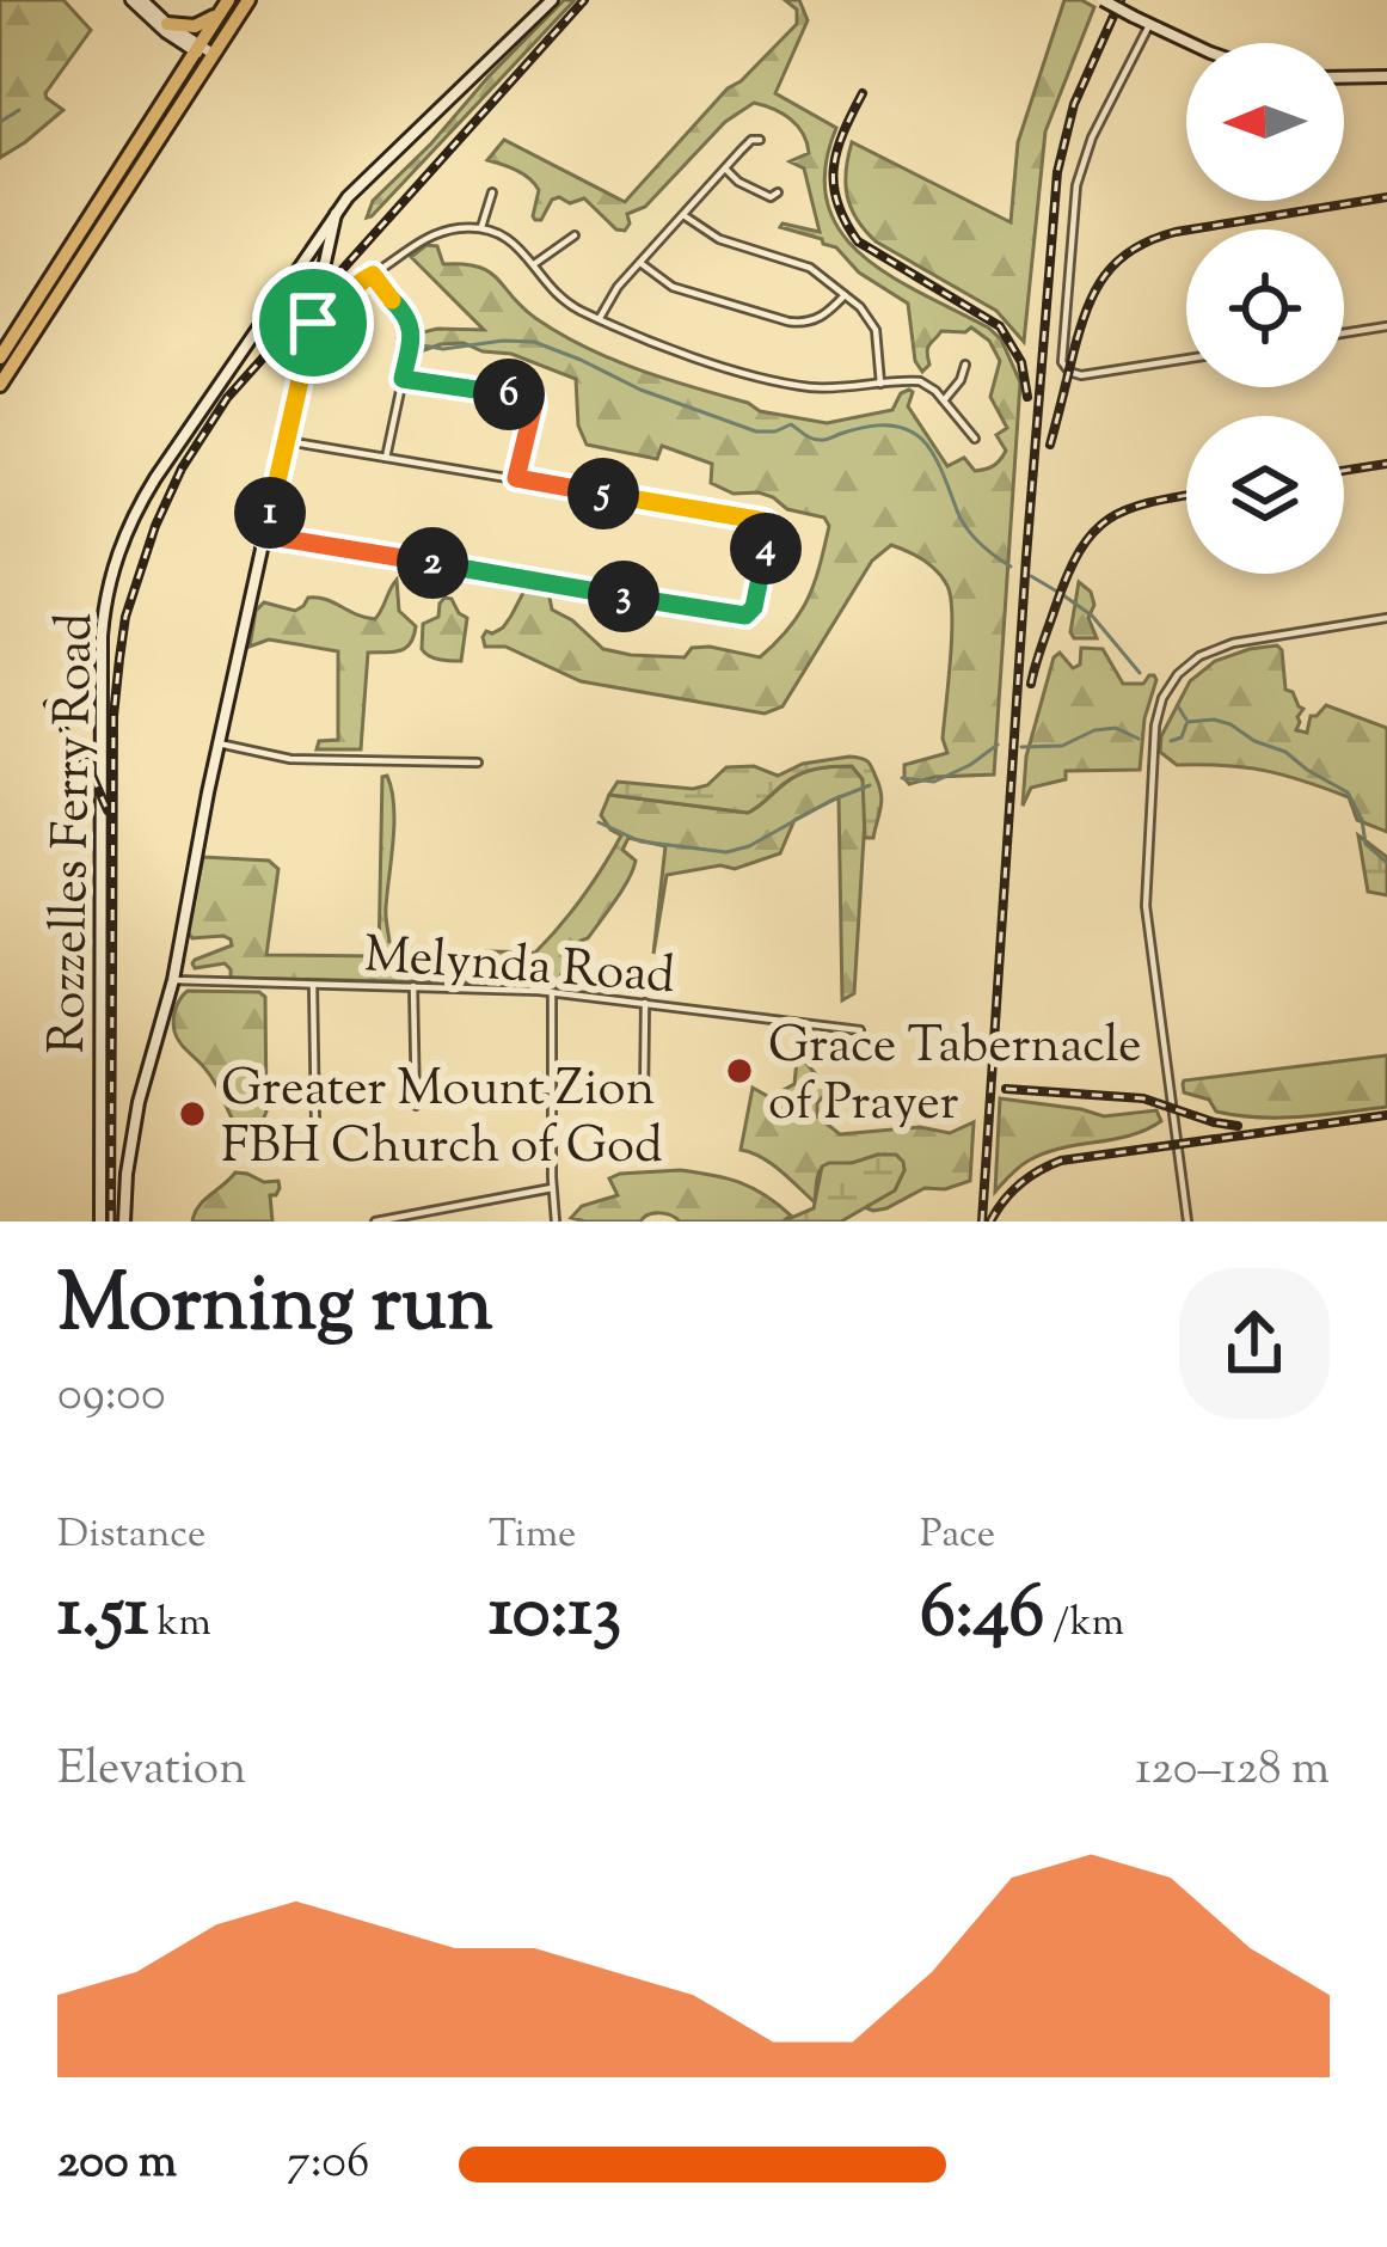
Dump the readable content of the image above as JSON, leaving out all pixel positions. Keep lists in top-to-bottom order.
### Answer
{
  "streets": {
    "street": ["Rozzelles Ferry Road", "Melynda Road"]
  },
  "places": ["Grace Tabernacle of Prayer", "Greater Mount Zion FBH Church of God"],
  "north": "left",
  "page": {
    "pins": [
      "6",
      "5",
      "1",
      "4",
      "2",
      "3"
    ],
    "heading": ["Morning run", "09:00"],
    "stats": [
      ["Distance", "1.51 km"],
      ["Time", "10:13"],
      ["Pace", "6:46 /km"]
    ],
    "chart": ["Elevation", "120–128 m"],
    "list": [
      {
        "name": "200 m",
        "note": "7:06"
      }
    ]
  }
}
